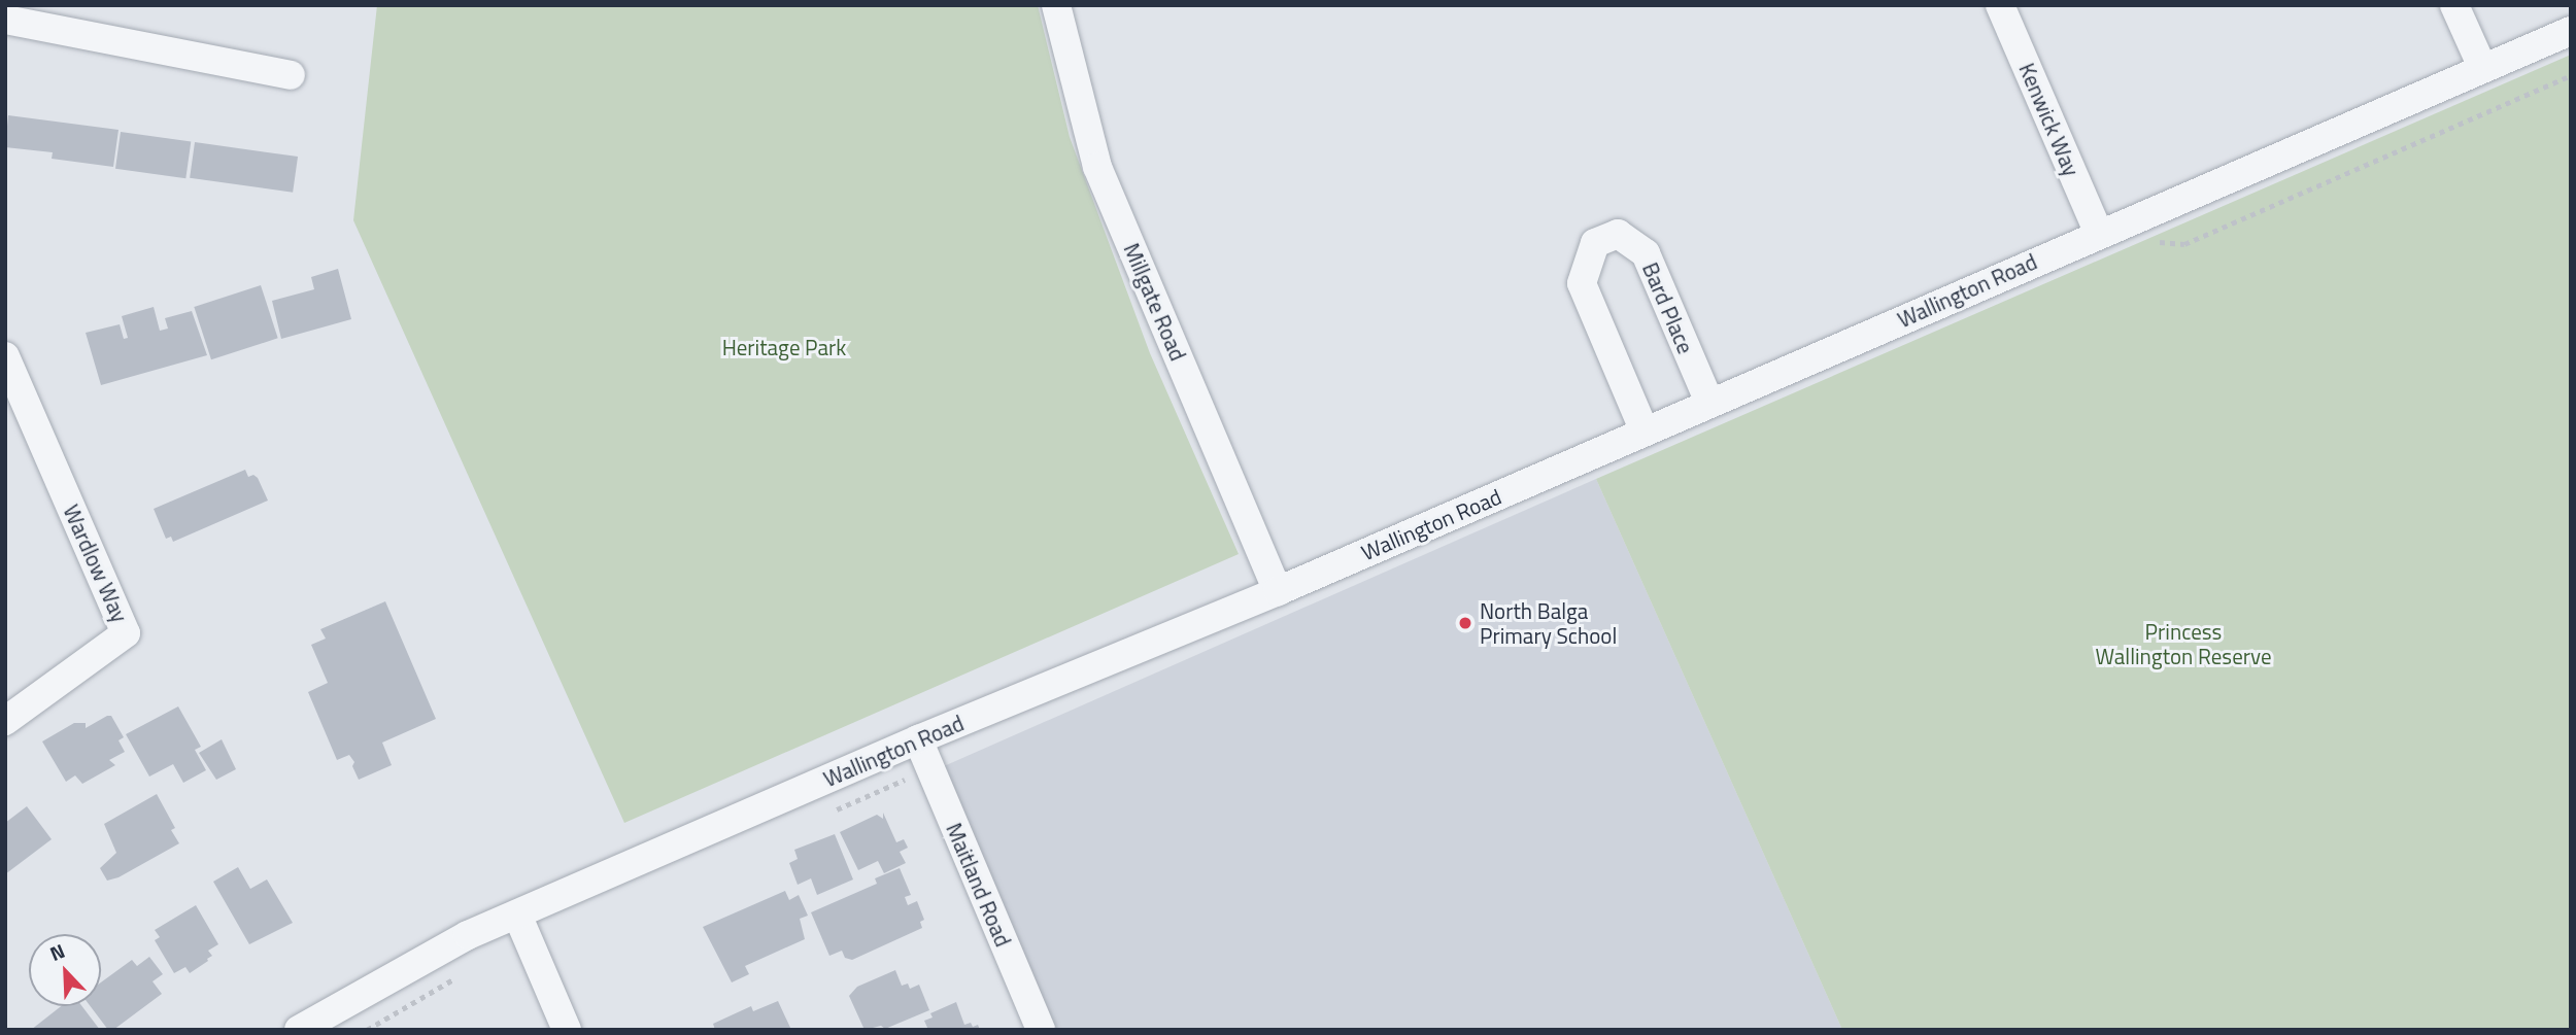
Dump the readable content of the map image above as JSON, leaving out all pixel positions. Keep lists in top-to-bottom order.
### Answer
{
  "streets": {
    "street": [
      "Kenwick Way",
      "Wallington Road",
      "Millgate Road",
      "Bard Place",
      "Wardlow Way",
      "Maitland Road"
    ]
  },
  "crossings": [
    ["Kenwick Way", "Wallington Road"],
    ["Wallington Road", "Millgate Road"],
    ["Wallington Road", "Bard Place"],
    ["Wallington Road", "Maitland Road"]
  ],
  "parks": ["Heritage Park", "Princess Wallington Reserve"],
  "places": ["North Balga Primary School"],
  "north": "top left"
}
